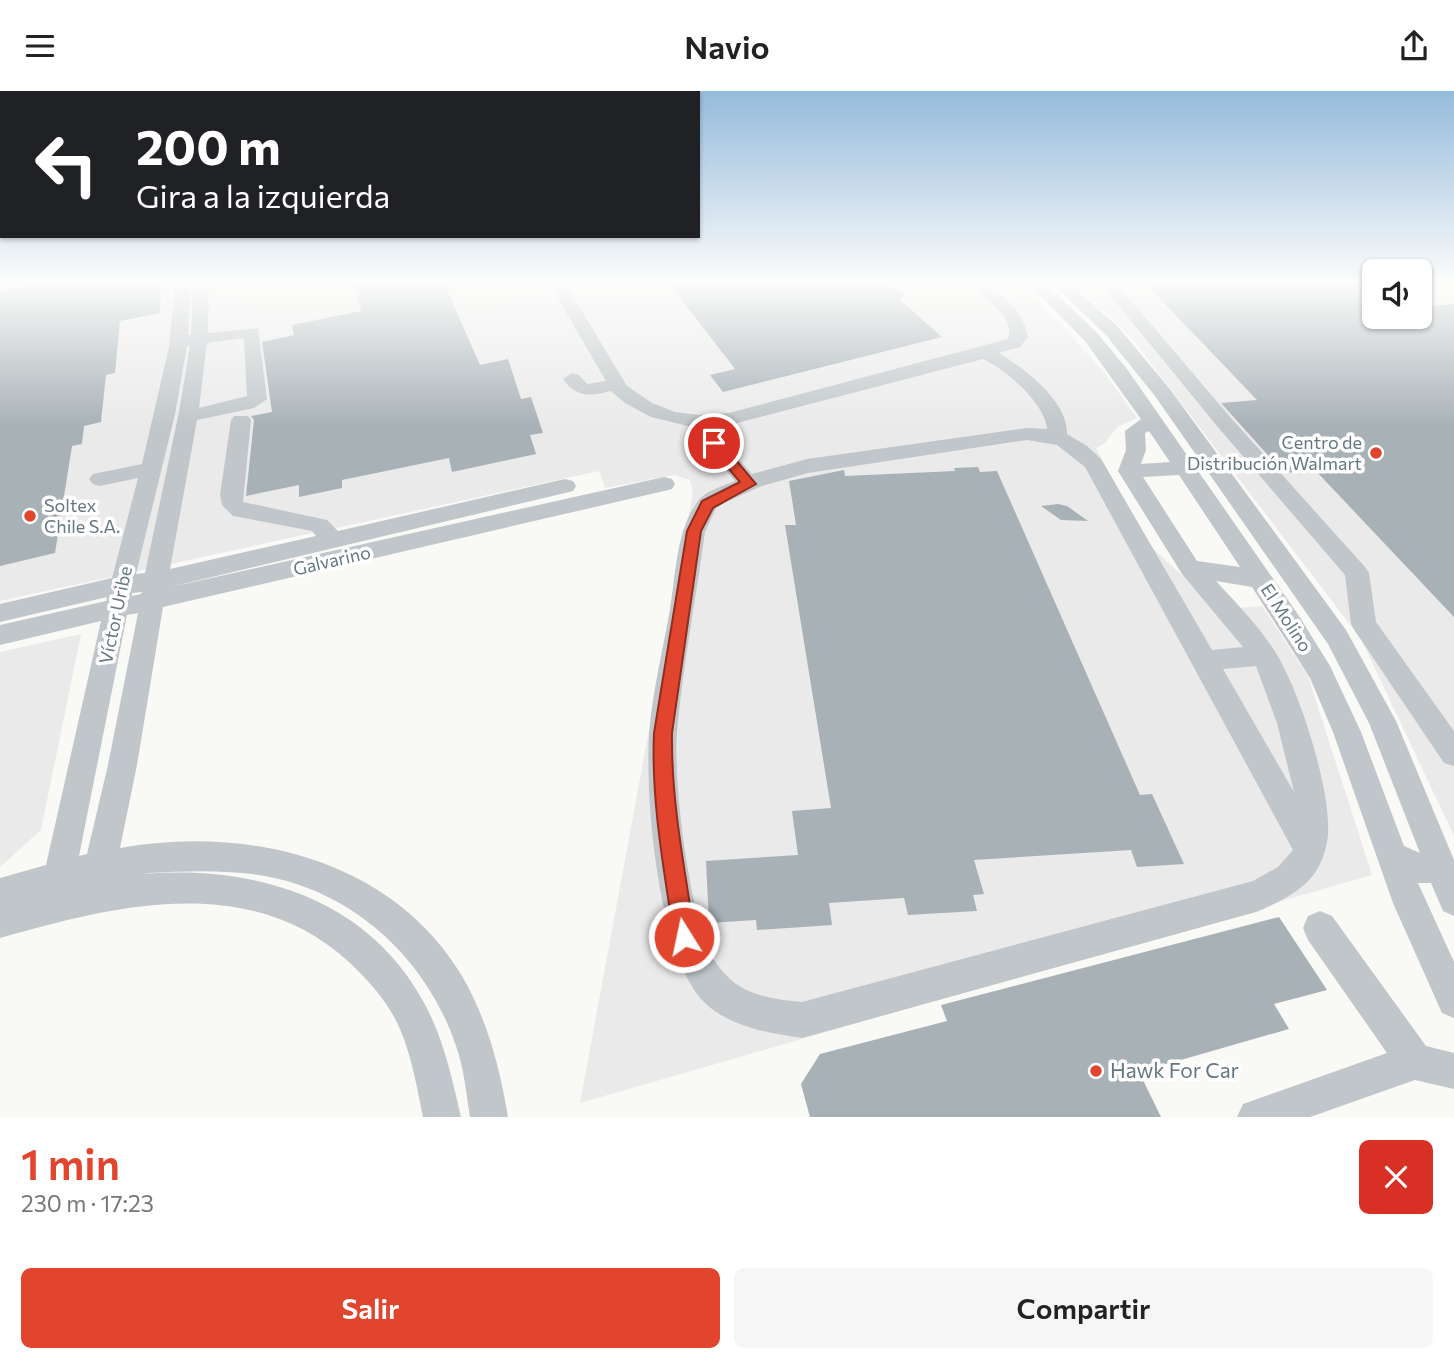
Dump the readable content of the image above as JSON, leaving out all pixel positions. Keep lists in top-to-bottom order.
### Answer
{
  "streets": {
    "street": ["Galvarino", "Víctor Uribe", "El Molino"]
  },
  "crossings": [
    ["Galvarino", "Víctor Uribe"]
  ],
  "places": ["Centro de Distribución Walmart", "Soltex Chile S.A.", "Hawk For Car"],
  "page": {
    "header": "Navio",
    "turn": ["200 m", "Gira a la izquierda"],
    "heading": ["1 min", "230 m · 17:23"],
    "buttons": ["Salir", "Compartir"]
  }
}
